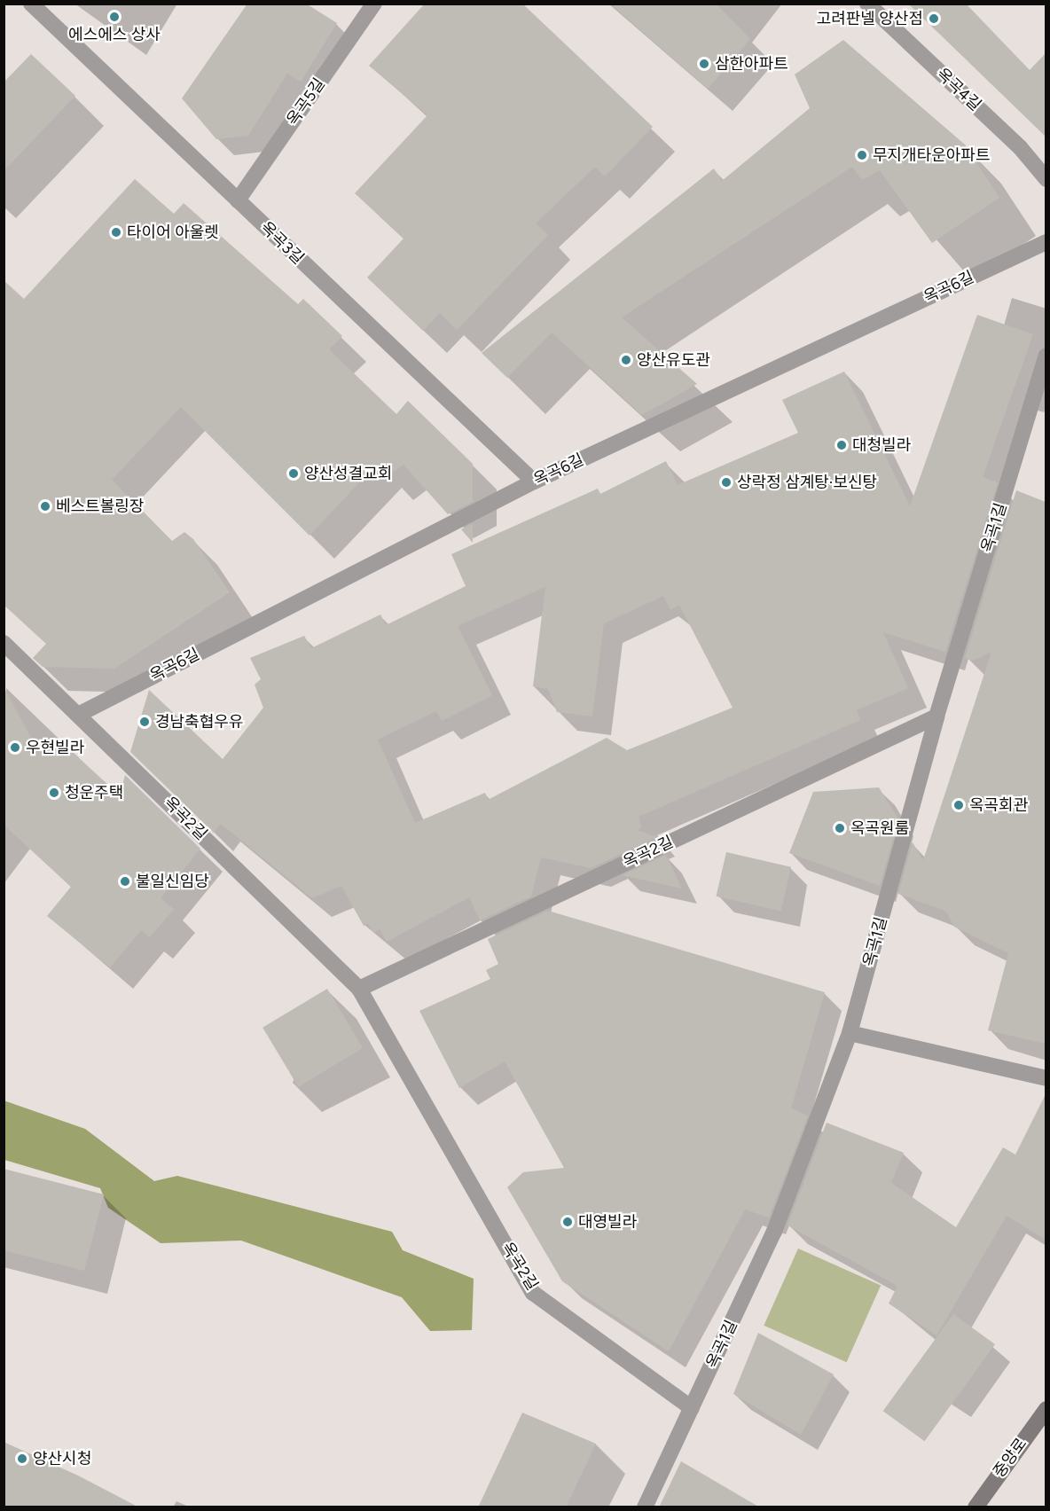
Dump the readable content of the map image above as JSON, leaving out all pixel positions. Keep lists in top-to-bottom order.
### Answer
{
  "streets": {
    "main road": ["중앙로"],
    "street": [
      "옥곡4길",
      "옥곡5길",
      "옥곡3길",
      "옥곡6길",
      "옥곡1길",
      "옥곡2길"
    ]
  },
  "crossings": [
    ["옥곡5길", "옥곡3길"],
    ["옥곡3길", "옥곡6길"],
    ["옥곡6길", "옥곡2길"],
    ["옥곡1길", "옥곡2길"]
  ],
  "places": [
    "에스에스 상사",
    "고려판넬 양산점",
    "삼한아파트",
    "무지개타운아파트",
    "타이어 아울렛",
    "양산유도관",
    "대청빌라",
    "양산성결교회",
    "상락정 삼계탕·보신탕",
    "베스트볼링장",
    "경남축협우유",
    "우현빌라",
    "청운주택",
    "옥곡회관",
    "옥곡원룸",
    "불일신임당",
    "대영빌라",
    "양산시청"
  ]
}
